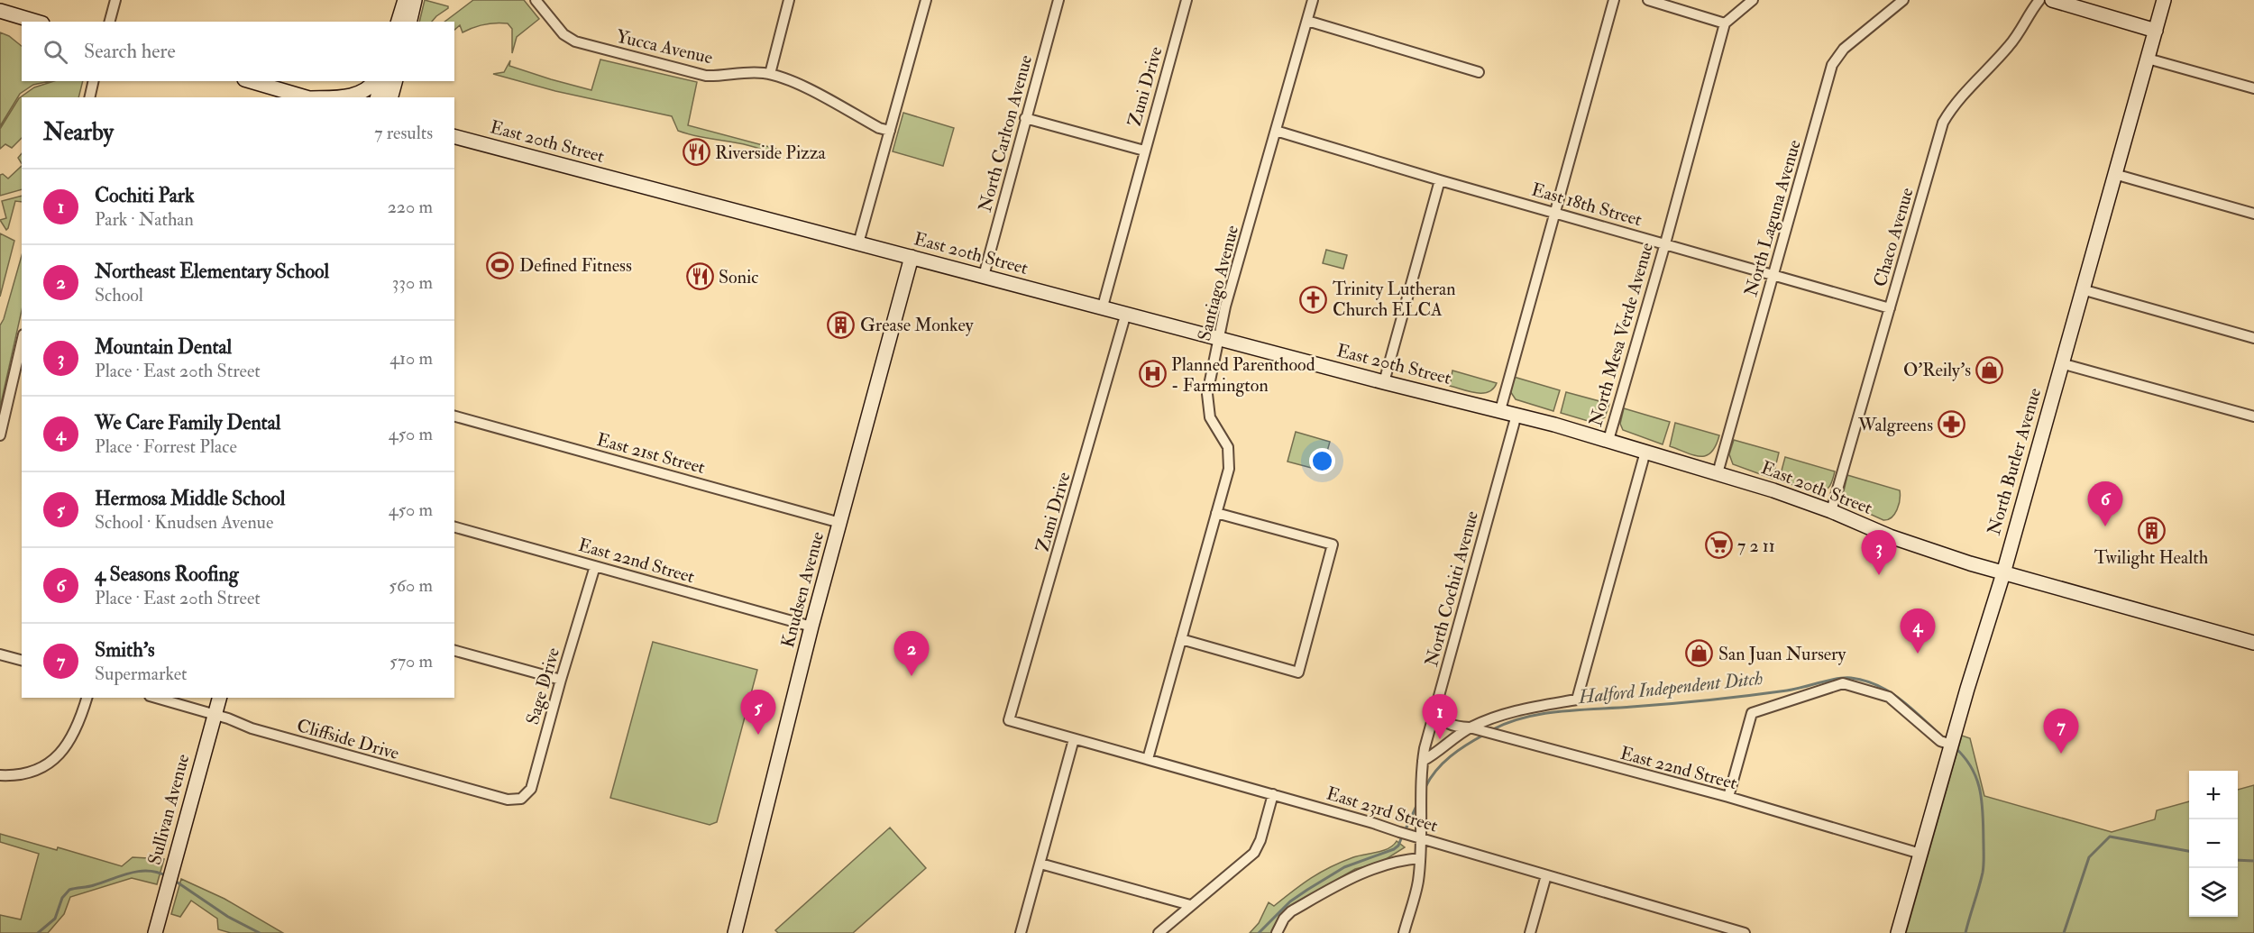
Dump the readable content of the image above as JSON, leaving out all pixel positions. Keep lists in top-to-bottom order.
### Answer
{
  "streets": {
    "main road": [
      "East 20th Street",
      "North Butler Avenue",
      "Knudsen Avenue",
      "Sullivan Avenue"
    ],
    "street": [
      "Yucca Avenue",
      "Zuni Drive",
      "North Carlton Avenue",
      "East 18th Street",
      "North Laguna Avenue",
      "Chaco Avenue",
      "Santiago Avenue",
      "North Mesa Verde Avenue",
      "East 21st Street",
      "East 22nd Street",
      "North Cochiti Avenue",
      "Sage Drive",
      "Cliffside Drive",
      "East 23rd Street"
    ]
  },
  "crossings": [
    ["Zuni Drive", "East 20th Street"],
    ["Zuni Drive", "East 23rd Street"],
    ["North Carlton Avenue", "East 20th Street"],
    ["East 20th Street", "North Laguna Avenue"],
    ["East 20th Street", "Chaco Avenue"],
    ["East 20th Street", "Santiago Avenue"],
    ["East 20th Street", "North Mesa Verde Avenue"],
    ["East 20th Street", "North Butler Avenue"],
    ["East 20th Street", "North Cochiti Avenue"],
    ["East 20th Street", "Knudsen Avenue"],
    ["East 18th Street", "North Laguna Avenue"],
    ["East 18th Street", "Chaco Avenue"],
    ["East 18th Street", "Santiago Avenue"],
    ["East 18th Street", "North Mesa Verde Avenue"],
    ["Santiago Avenue", "East 23rd Street"],
    ["East 21st Street", "Knudsen Avenue"],
    ["North Butler Avenue", "East 22nd Street"],
    ["East 22nd Street", "North Cochiti Avenue"],
    ["East 22nd Street", "Knudsen Avenue"],
    ["East 22nd Street", "Sage Drive"],
    ["North Cochiti Avenue", "East 23rd Street"],
    ["Sage Drive", "Cliffside Drive"],
    ["Cliffside Drive", "Sullivan Avenue"]
  ],
  "water": ["Halford Independent Ditch"],
  "places": {
    "restaurant": ["Riverside Pizza", "Sonic"],
    "sports": ["Defined Fitness"],
    "church": ["Trinity Lutheran Church ELCA"],
    "building": ["Grease Monkey", "Twilight Health"],
    "shop": ["O'Reily's", "San Juan Nursery"],
    "hospital": ["Planned Parenthood - Farmington"],
    "pharmacy": ["Walgreens"],
    "supermarket": ["7 2 11"]
  },
  "page": {
    "search": "Search here",
    "heading": ["Nearby", "7 results"],
    "list": [
      {
        "mark": "1",
        "name": "Cochiti Park",
        "note": "Park · Nathan",
        "value": "220 m"
      },
      {
        "mark": "2",
        "name": "Northeast Elementary School",
        "note": "School",
        "value": "330 m"
      },
      {
        "mark": "3",
        "name": "Mountain Dental",
        "note": "Place · East 20th Street",
        "value": "410 m"
      },
      {
        "mark": "4",
        "name": "We Care Family Dental",
        "note": "Place · Forrest Place",
        "value": "450 m"
      },
      {
        "mark": "5",
        "name": "Hermosa Middle School",
        "note": "School · Knudsen Avenue",
        "value": "450 m"
      },
      {
        "mark": "6",
        "name": "4 Seasons Roofing",
        "note": "Place · East 20th Street",
        "value": "560 m"
      },
      {
        "mark": "7",
        "name": "Smith's",
        "note": "Supermarket",
        "value": "570 m"
      }
    ],
    "pins": [
      "6",
      "3",
      "4",
      "2",
      "5",
      "1",
      "7"
    ],
    "map_buttons": ["+", "−"]
  }
}
